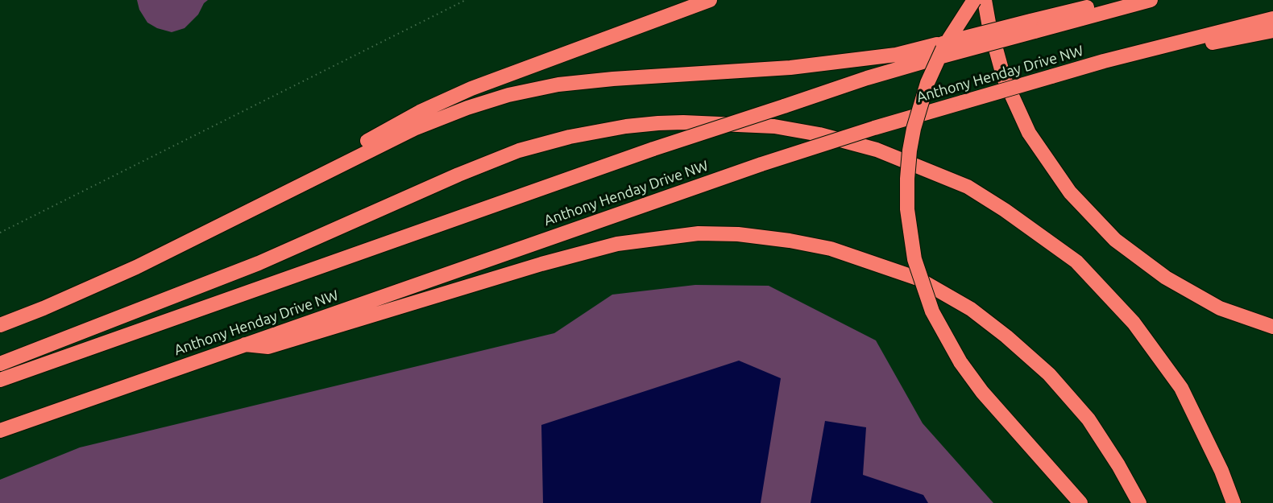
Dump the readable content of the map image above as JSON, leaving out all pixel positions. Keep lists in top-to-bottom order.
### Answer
{
  "streets": {
    "highway": ["Anthony Henday Drive NW"]
  }
}
